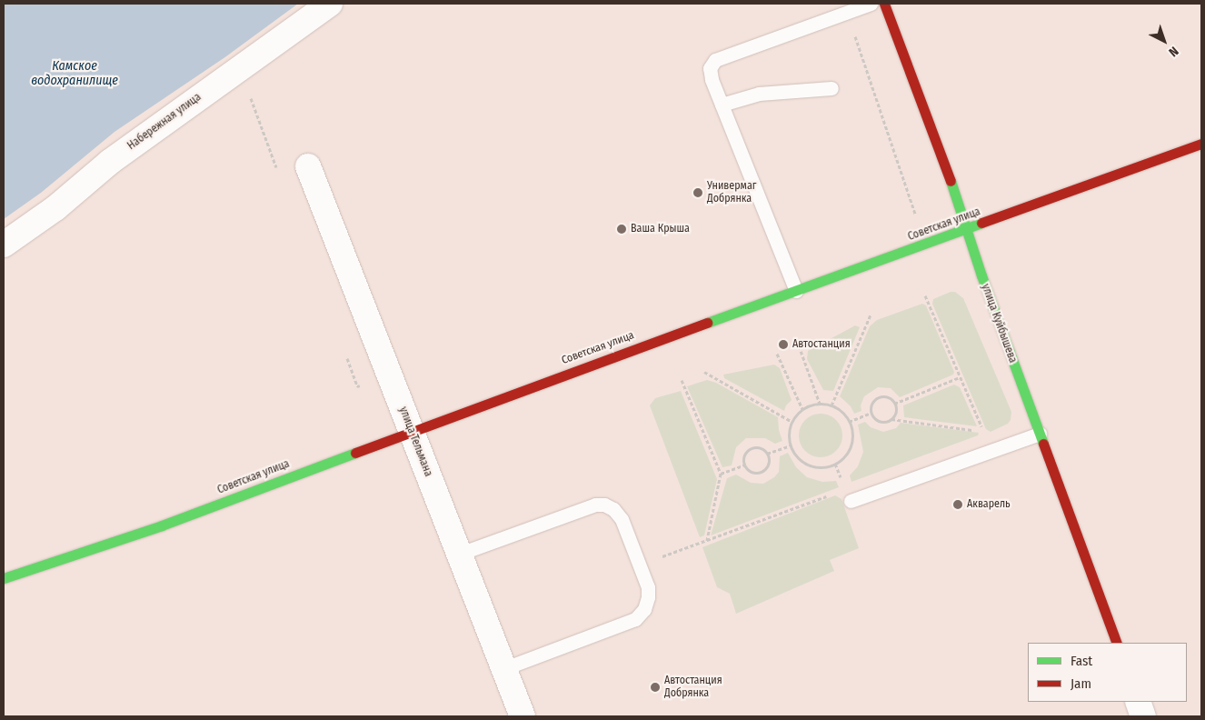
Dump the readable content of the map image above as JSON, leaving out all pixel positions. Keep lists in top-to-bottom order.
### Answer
{
  "streets": {
    "street": [
      "Набережная улица",
      "Советская улица",
      "улица Куйбышева",
      "улица Тельмана"
    ]
  },
  "crossings": [
    ["Советская улица", "улица Куйбышева"],
    ["Советская улица", "улица Тельмана"]
  ],
  "water": ["Камское водохранилище"],
  "places": [
    "Универмаг Добрянка",
    "Ваша Крыша",
    "Автостанция",
    "Акварель",
    "Автостанция Добрянка"
  ],
  "legend": ["Fast", "Jam"],
  "north": "bottom right"
}
